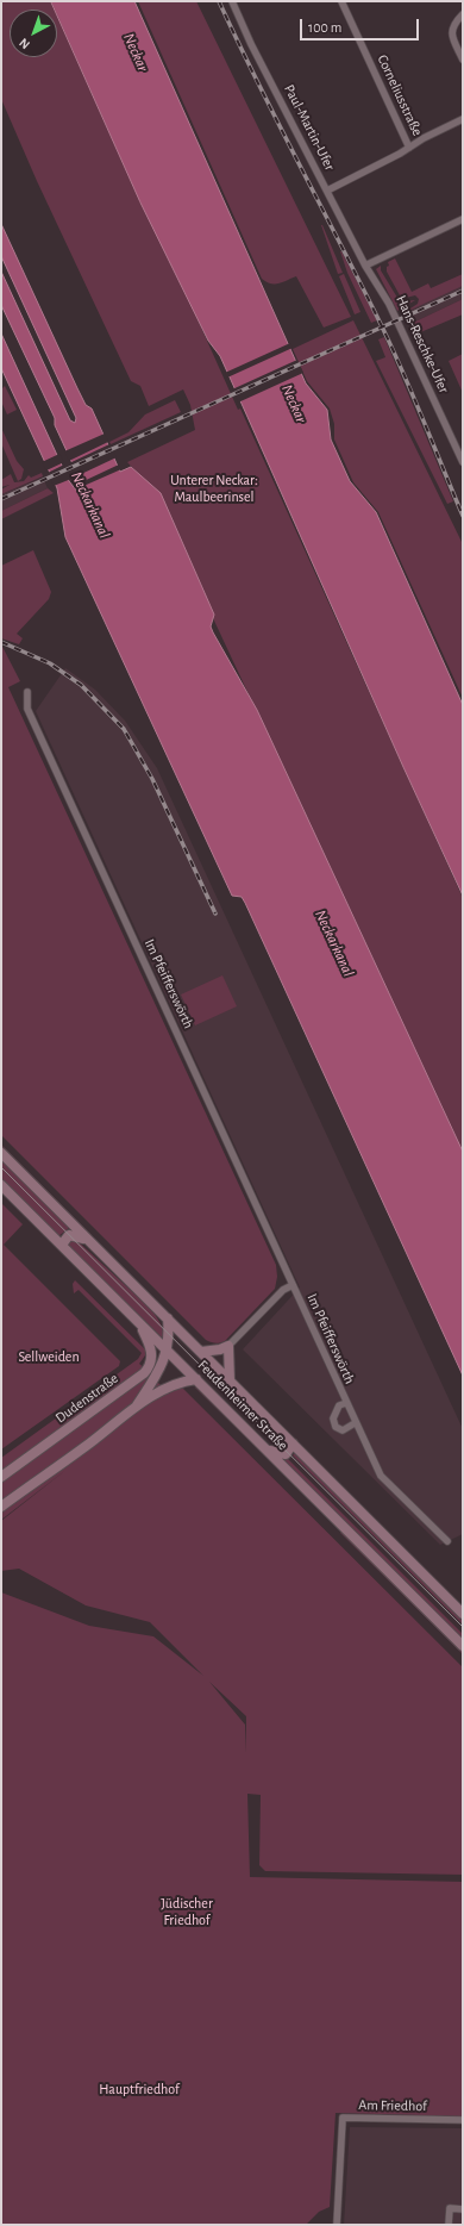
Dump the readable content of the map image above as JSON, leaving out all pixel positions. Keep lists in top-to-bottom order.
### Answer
{
  "streets": {
    "main road": ["Dudenstraße", "Feudenheimer Straße"],
    "street": [
      "Corneliusstraße",
      "Paul-Martin-Ufer",
      "Hans-Reschke-Ufer",
      "Im Pfeifferswörth",
      "Am Friedhof"
    ]
  },
  "crossings": [
    ["Paul-Martin-Ufer", "Hans-Reschke-Ufer"],
    ["Dudenstraße", "Feudenheimer Straße"]
  ],
  "water": ["Neckar", "Neckarkanal"],
  "parks": [
    "Unterer Neckar: Maulbeerinsel",
    "Sellweiden",
    "Jüdischer Friedhof",
    "Hauptfriedhof"
  ],
  "scale_bar": "100 m",
  "north": "bottom left"
}
